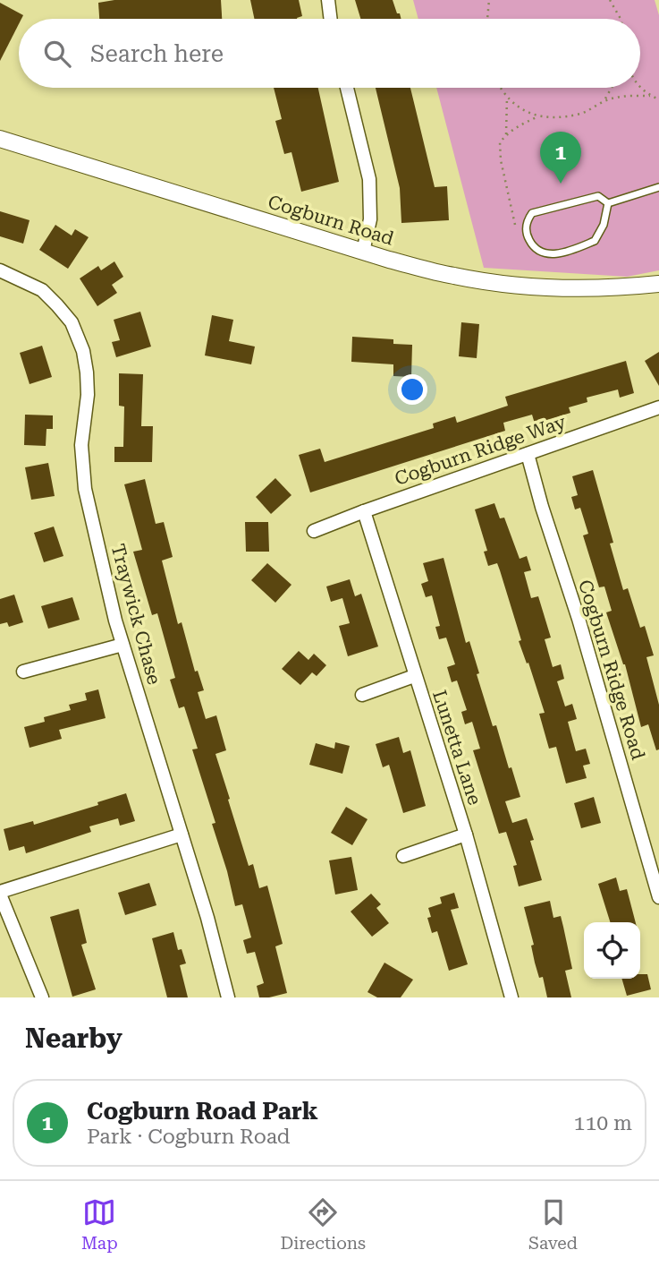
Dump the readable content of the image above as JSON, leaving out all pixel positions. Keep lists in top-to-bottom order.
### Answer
{
  "streets": {
    "street": [
      "Cogburn Road",
      "Cogburn Ridge Way",
      "Traywick Chase",
      "Cogburn Ridge Road",
      "Lunetta Lane"
    ]
  },
  "crossings": [
    ["Cogburn Ridge Way", "Cogburn Ridge Road"],
    ["Cogburn Ridge Way", "Lunetta Lane"]
  ],
  "page": {
    "search": "Search here",
    "pins": "1",
    "heading": "Nearby",
    "list": [
      {
        "mark": "1",
        "name": "Cogburn Road Park",
        "note": "Park · Cogburn Road",
        "value": "110 m"
      }
    ],
    "nav": ["Map", "Directions", "Saved"]
  }
}
